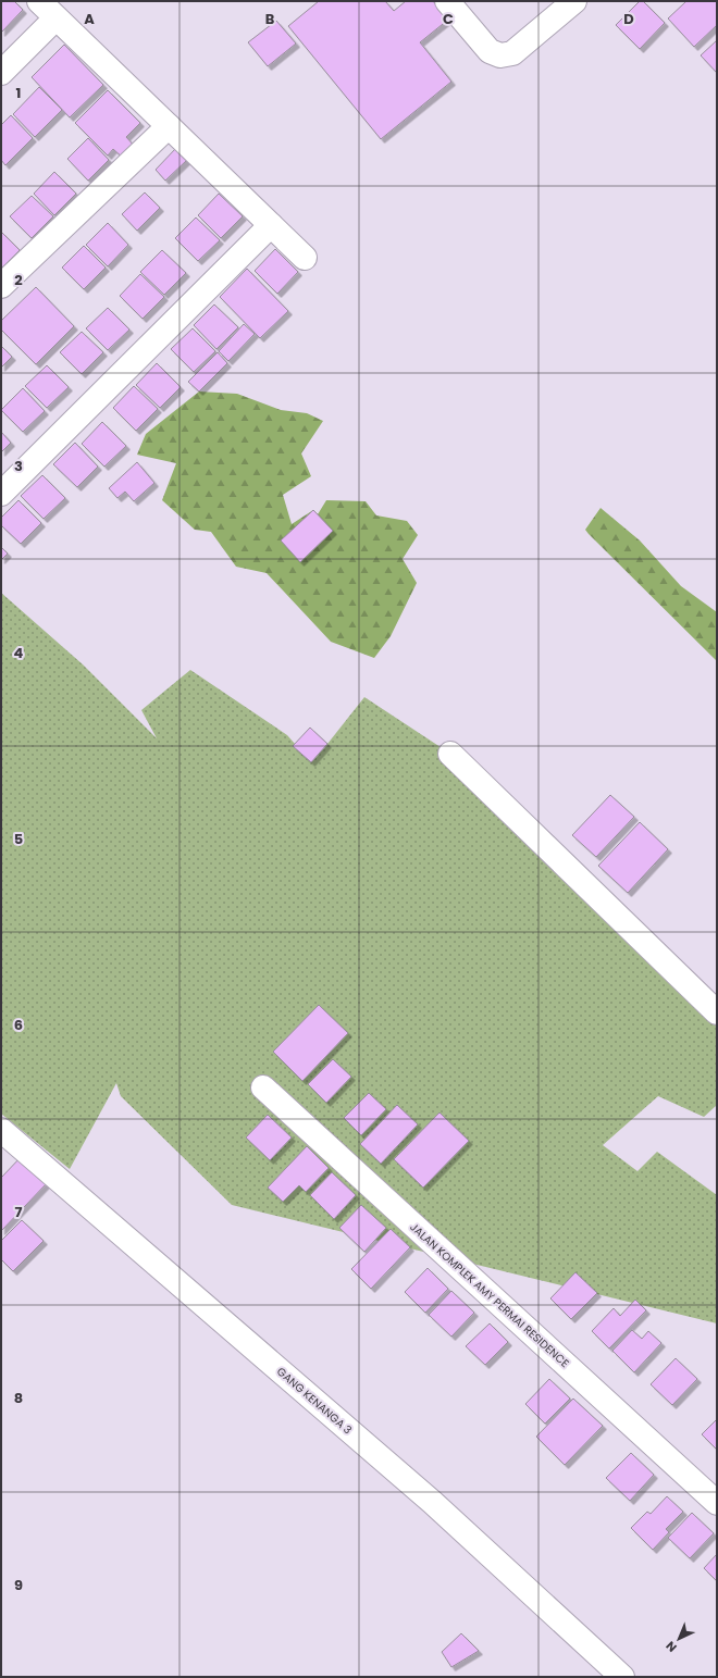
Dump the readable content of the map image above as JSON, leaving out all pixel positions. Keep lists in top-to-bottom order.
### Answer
{
  "streets": {
    "street": ["JALAN KOMPLEK AMY PERMAI RESIDENCE", "GANG KENANGA 3"]
  },
  "north": "bottom left",
  "grid": {
    "columns": [
      "A",
      "B",
      "C",
      "D"
    ],
    "rows": [
      "1",
      "2",
      "3",
      "4",
      "5",
      "6",
      "7",
      "8",
      "9"
    ]
  }
}
